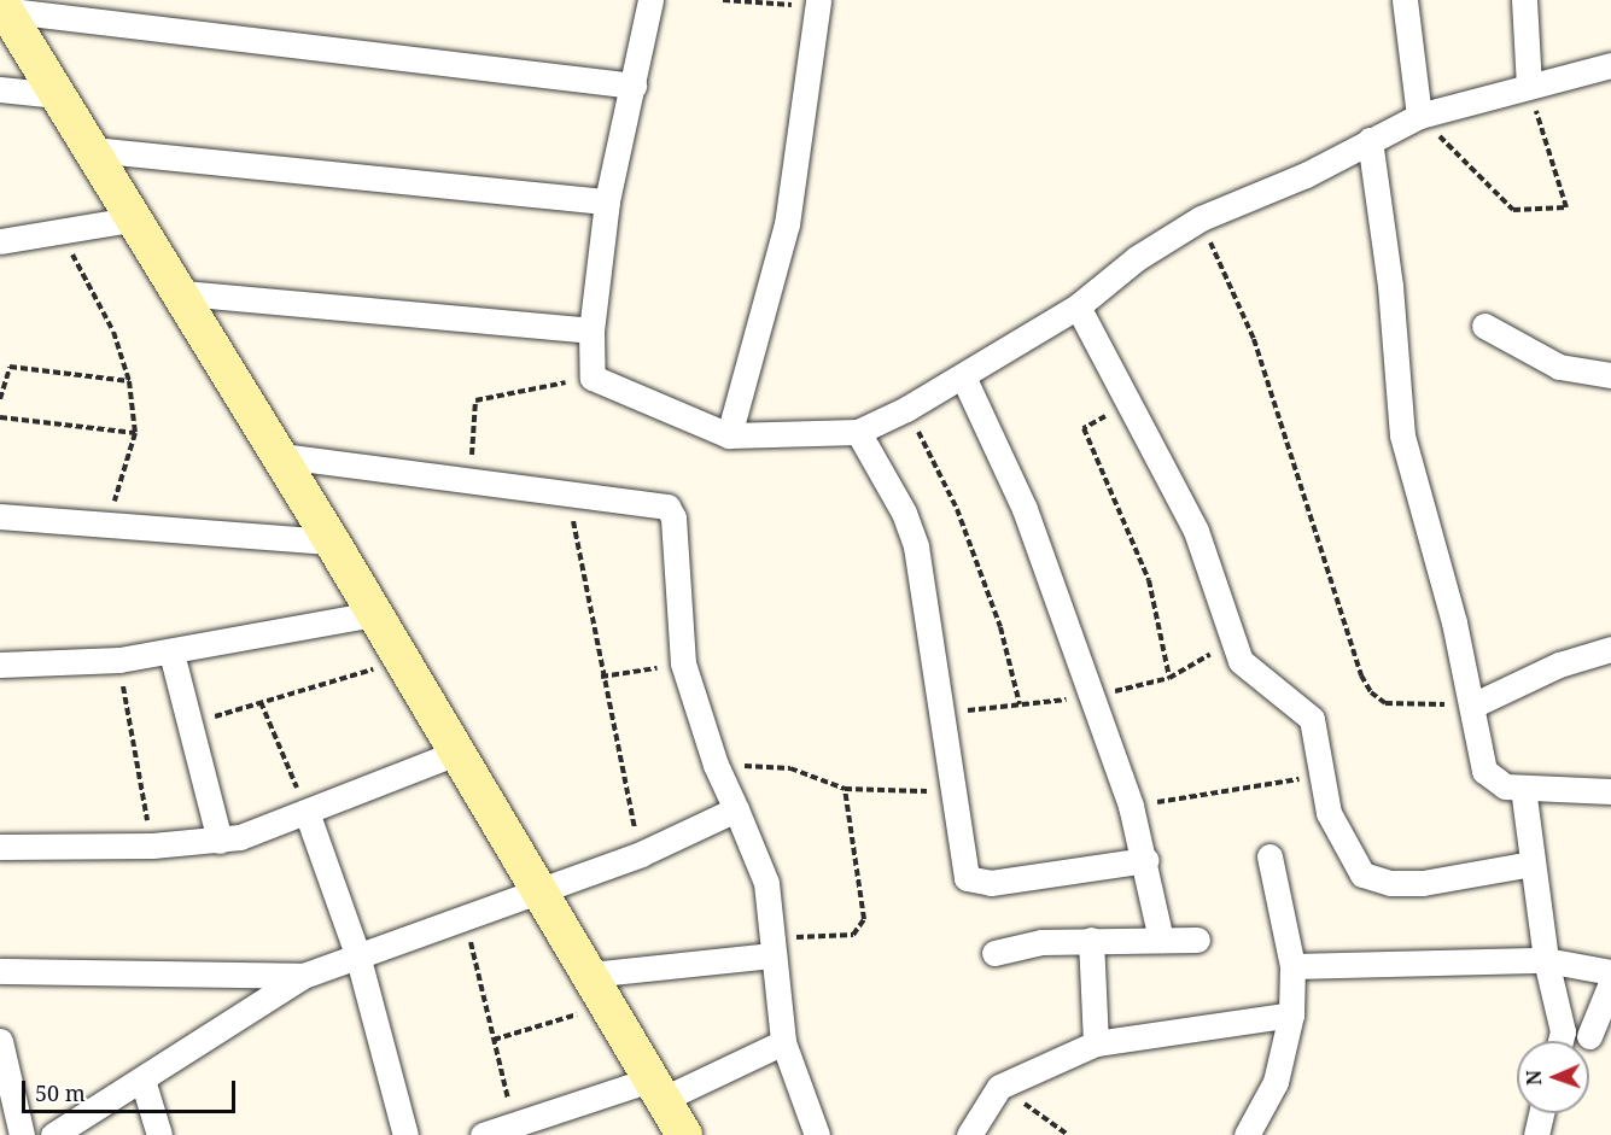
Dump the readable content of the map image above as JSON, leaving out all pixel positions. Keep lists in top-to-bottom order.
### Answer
{
  "scale_bar": "50 m",
  "north": "left"
}
